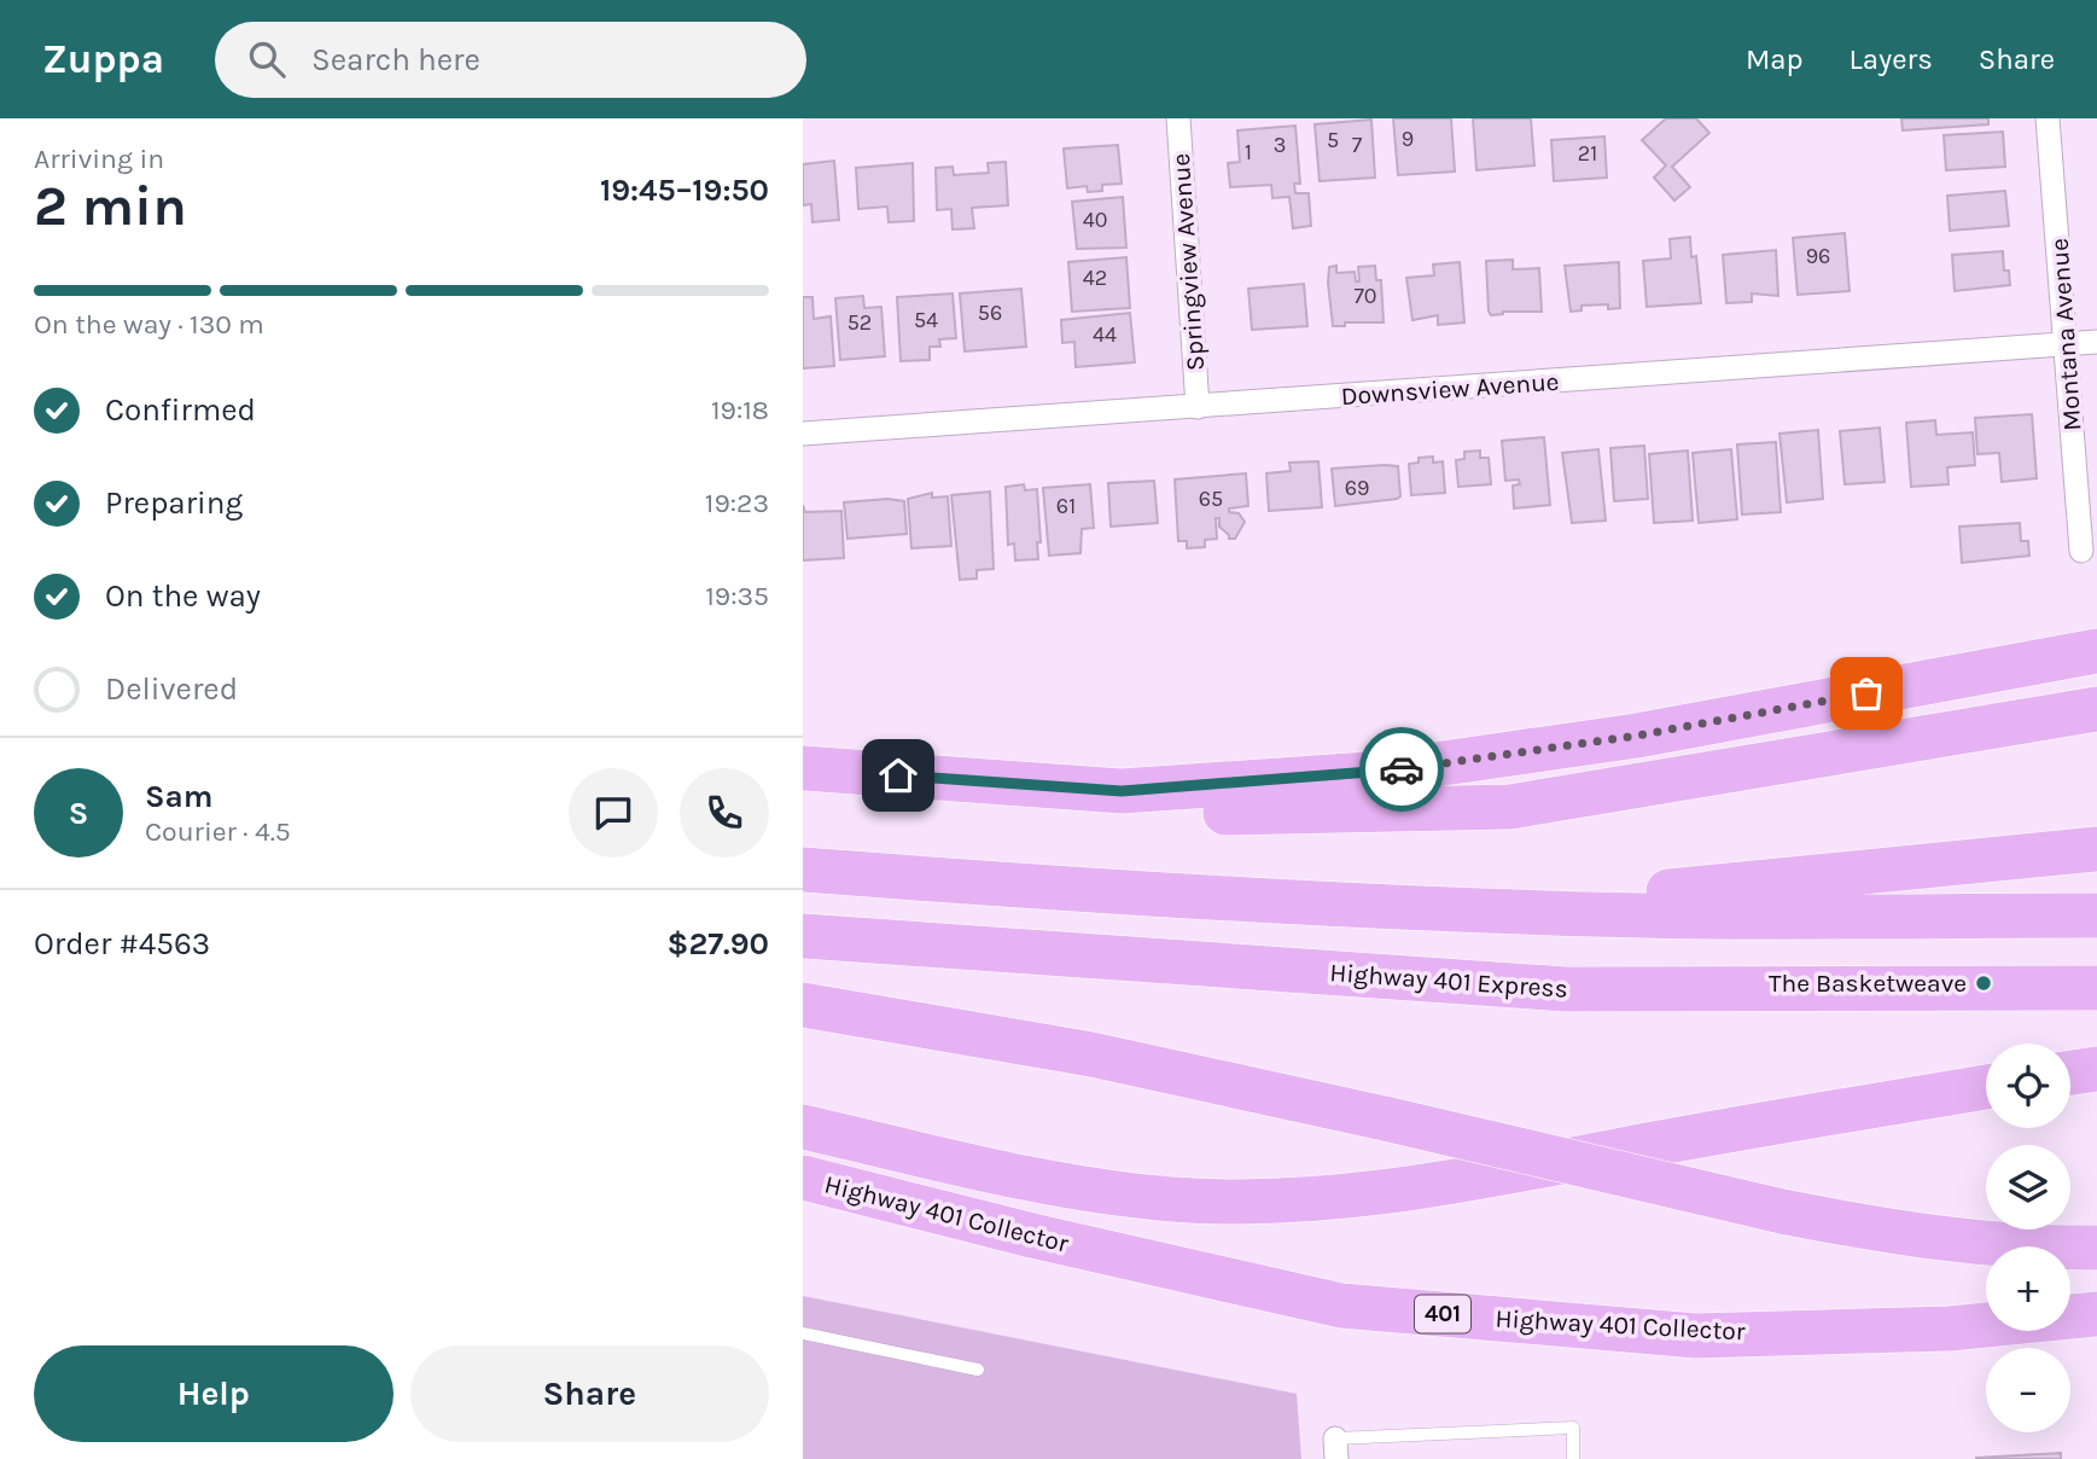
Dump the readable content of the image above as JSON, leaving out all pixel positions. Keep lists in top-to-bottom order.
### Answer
{
  "streets": {
    "highway": ["Highway 401 Express", "Highway 401 Collector", "401"],
    "street": ["Springview Avenue", "Montana Avenue", "Downsview Avenue"]
  },
  "crossings": [
    ["Springview Avenue", "Downsview Avenue"],
    ["Montana Avenue", "Downsview Avenue"]
  ],
  "places": ["The Basketweave"],
  "house_numbers": [
    "9",
    "5",
    "3",
    "7",
    "1",
    "21",
    "40",
    "96",
    "42",
    "70",
    "56",
    "54",
    "52",
    "44",
    "69",
    "65",
    "61"
  ],
  "page": {
    "header": "Zuppa",
    "search": "Search here",
    "nav": ["Map", "Layers", "Share"],
    "heading": ["2 min", "Arriving in", "19:45–19:50"],
    "panel": [
      "Sam",
      "Courier · 4.5",
      "Order #4563",
      "$27.90"
    ],
    "bar": "On the way · 130 m",
    "list": [
      ["Confirmed", "19:18"],
      ["Preparing", "19:23"],
      ["On the way", "19:35"],
      "Delivered"
    ],
    "round": "S",
    "map_buttons": ["+", "−"],
    "buttons": ["Help", "Share"]
  }
}
